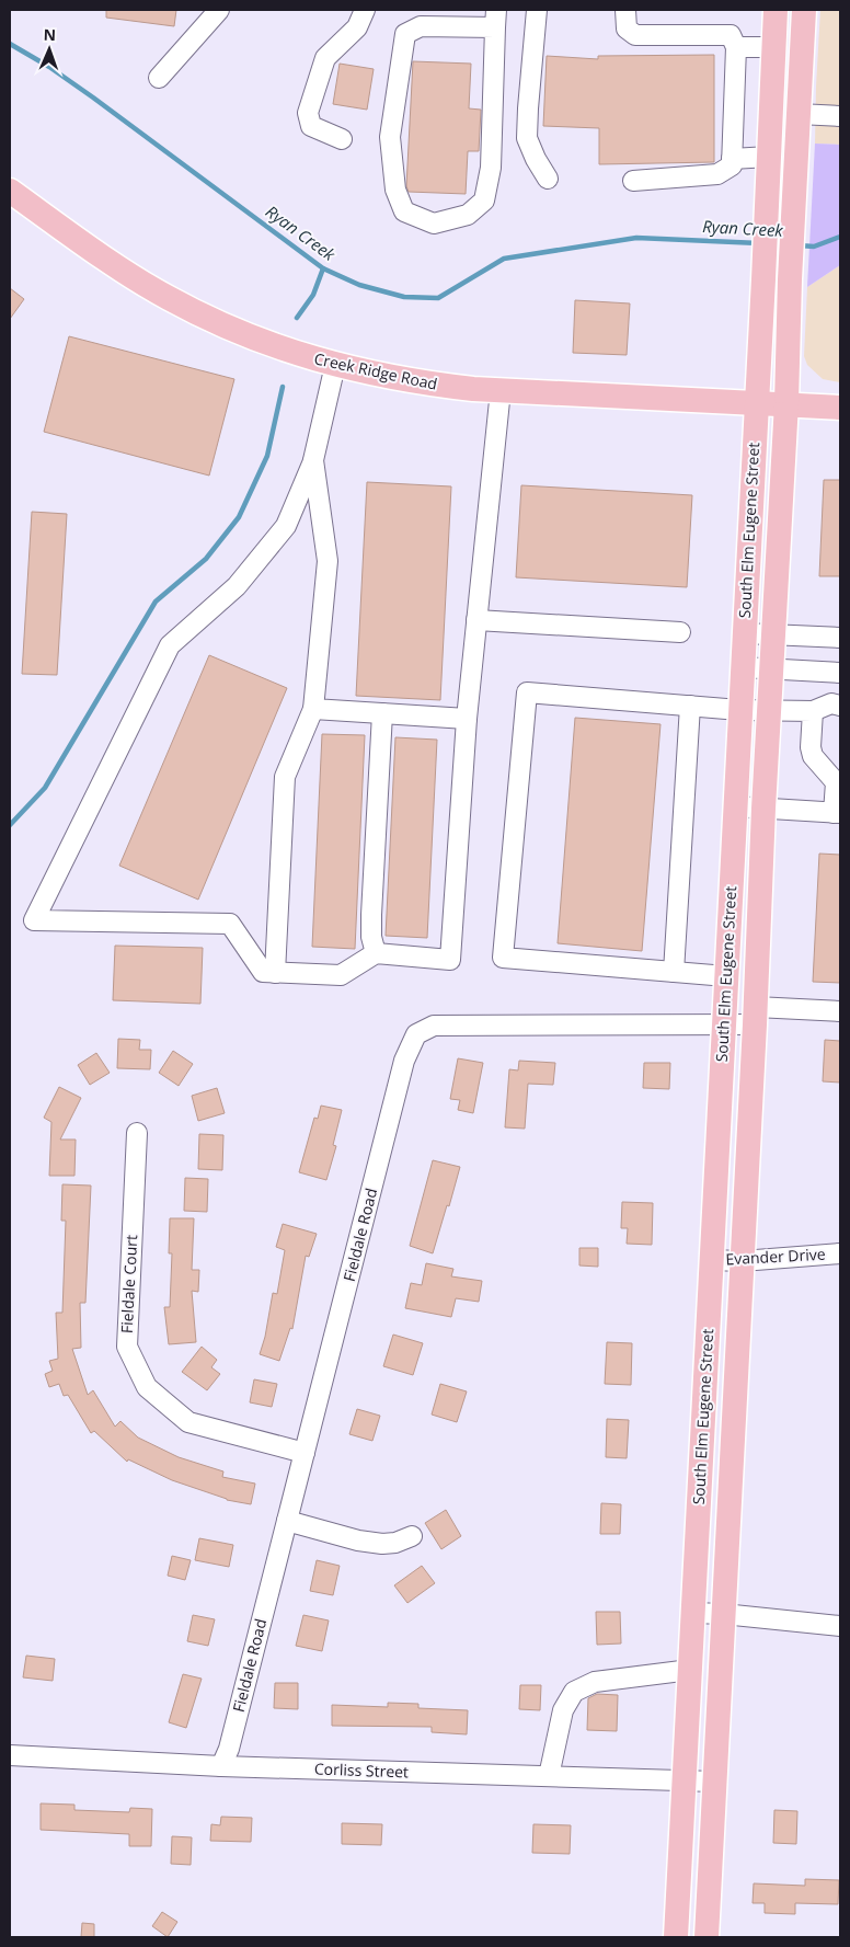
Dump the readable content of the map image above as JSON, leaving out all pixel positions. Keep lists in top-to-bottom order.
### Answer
{
  "streets": {
    "main road": ["Creek Ridge Road", "South Elm Eugene Street"],
    "street": [
      "Fieldale Road",
      "Evander Drive",
      "Fieldale Court",
      "Corliss Street"
    ]
  },
  "crossings": [
    ["Creek Ridge Road", "South Elm Eugene Street"],
    ["South Elm Eugene Street", "Fieldale Road"],
    ["South Elm Eugene Street", "Evander Drive"],
    ["South Elm Eugene Street", "Corliss Street"],
    ["Fieldale Road", "Fieldale Court"],
    ["Fieldale Road", "Corliss Street"]
  ],
  "water": ["Ryan Creek"],
  "north": "top"
}
